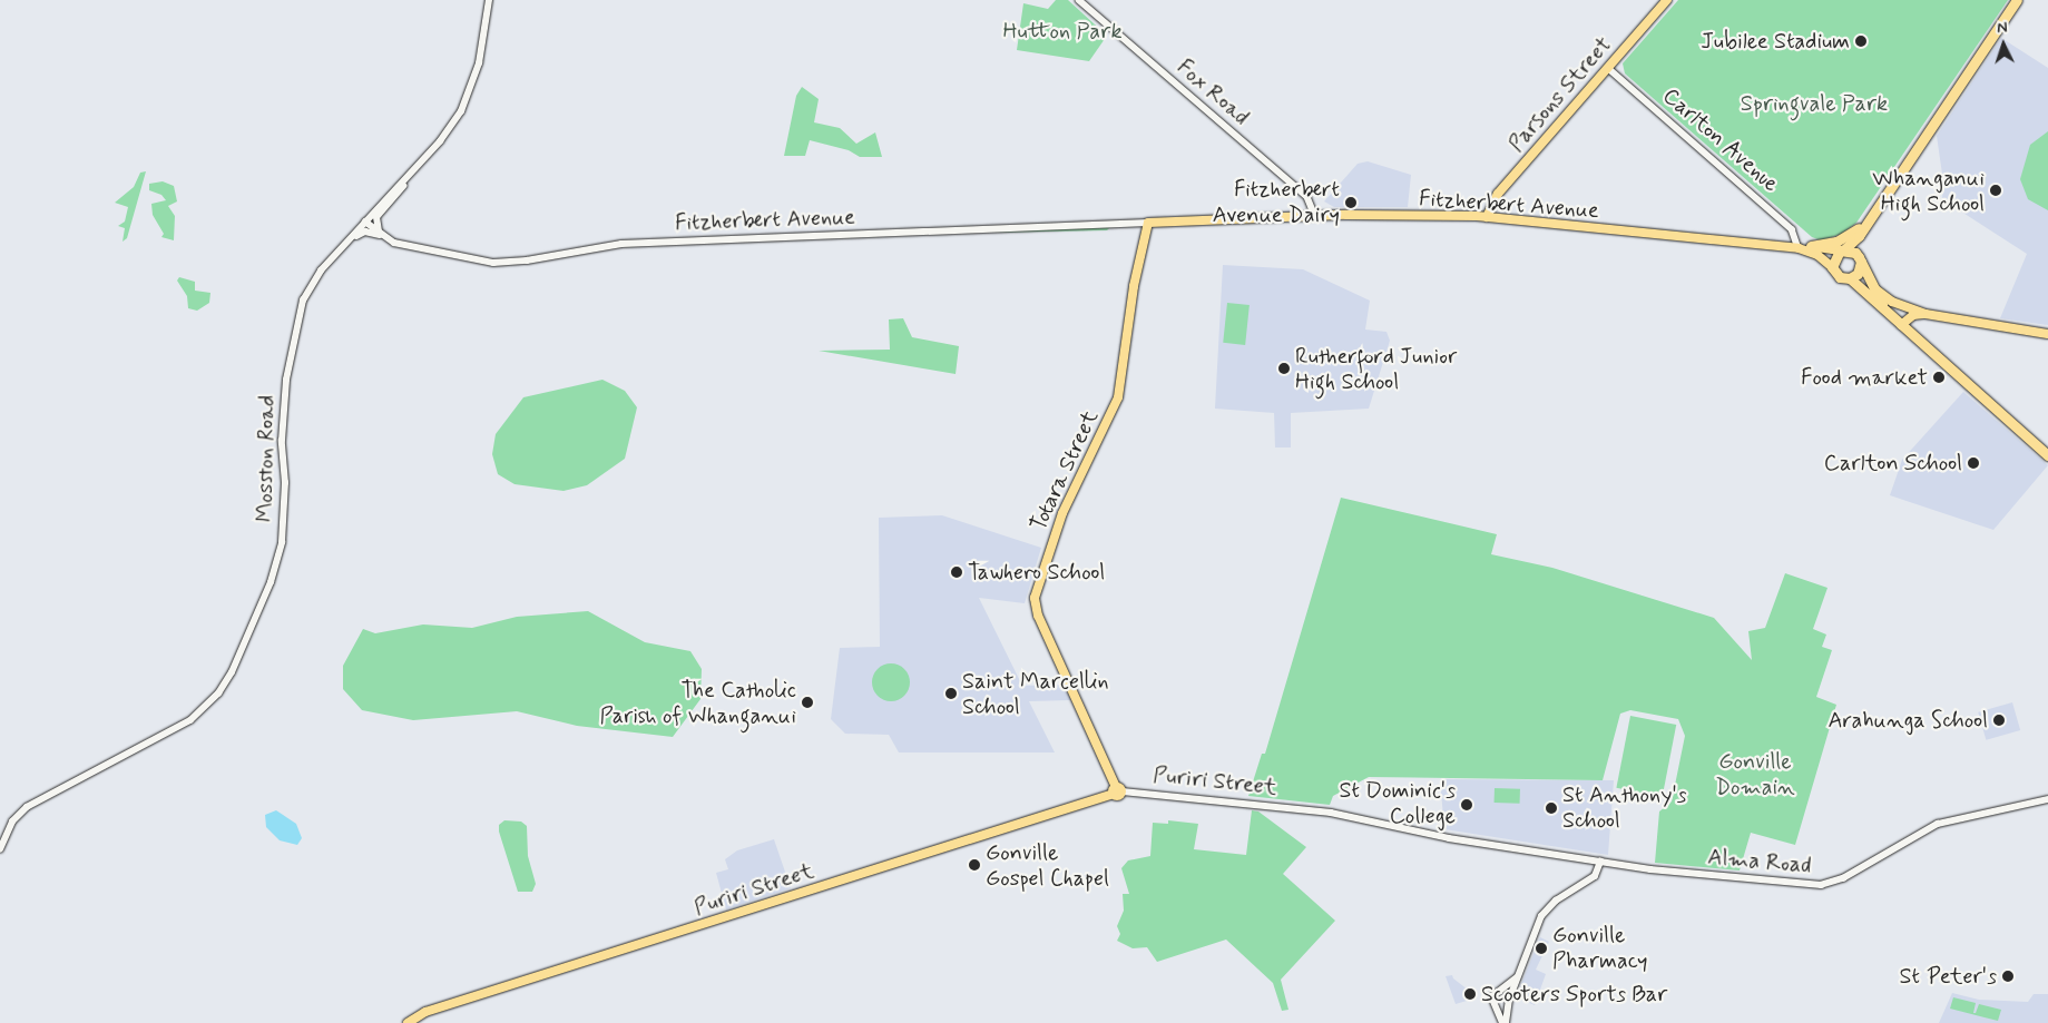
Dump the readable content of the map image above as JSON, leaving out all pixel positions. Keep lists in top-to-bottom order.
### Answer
{
  "streets": {
    "main road": [
      "Parsons Street",
      "Fitzherbert Avenue",
      "Totara Street",
      "Puriri Street"
    ],
    "street": [
      "Fox Road",
      "Carlton Avenue",
      "Mosston Road",
      "Alma Road"
    ]
  },
  "crossings": [
    ["Fox Road", "Fitzherbert Avenue"],
    ["Parsons Street", "Carlton Avenue"],
    ["Parsons Street", "Fitzherbert Avenue"],
    ["Carlton Avenue", "Fitzherbert Avenue"],
    ["Fitzherbert Avenue", "Mosston Road"],
    ["Fitzherbert Avenue", "Totara Street"],
    ["Totara Street", "Puriri Street"],
    ["Puriri Street", "Alma Road"]
  ],
  "parks": ["Hutton Park", "Springvale Park", "Gonville Domain"],
  "places": [
    "Jubilee Stadium",
    "Whanganui High School",
    "Fitzherbert Avenue Dairy",
    "Rutherford Junior High School",
    "Food market",
    "Carlton School",
    "Tawhero School",
    "Saint Marcellin School",
    "The Catholic Parish of Whanganui",
    "Arahunga School",
    "St Dominic's College",
    "St Anthony's School",
    "Gonville Gospel Chapel",
    "Gonville Pharmacy",
    "St Peter's",
    "Scooters Sports Bar"
  ],
  "north": "top"
}
